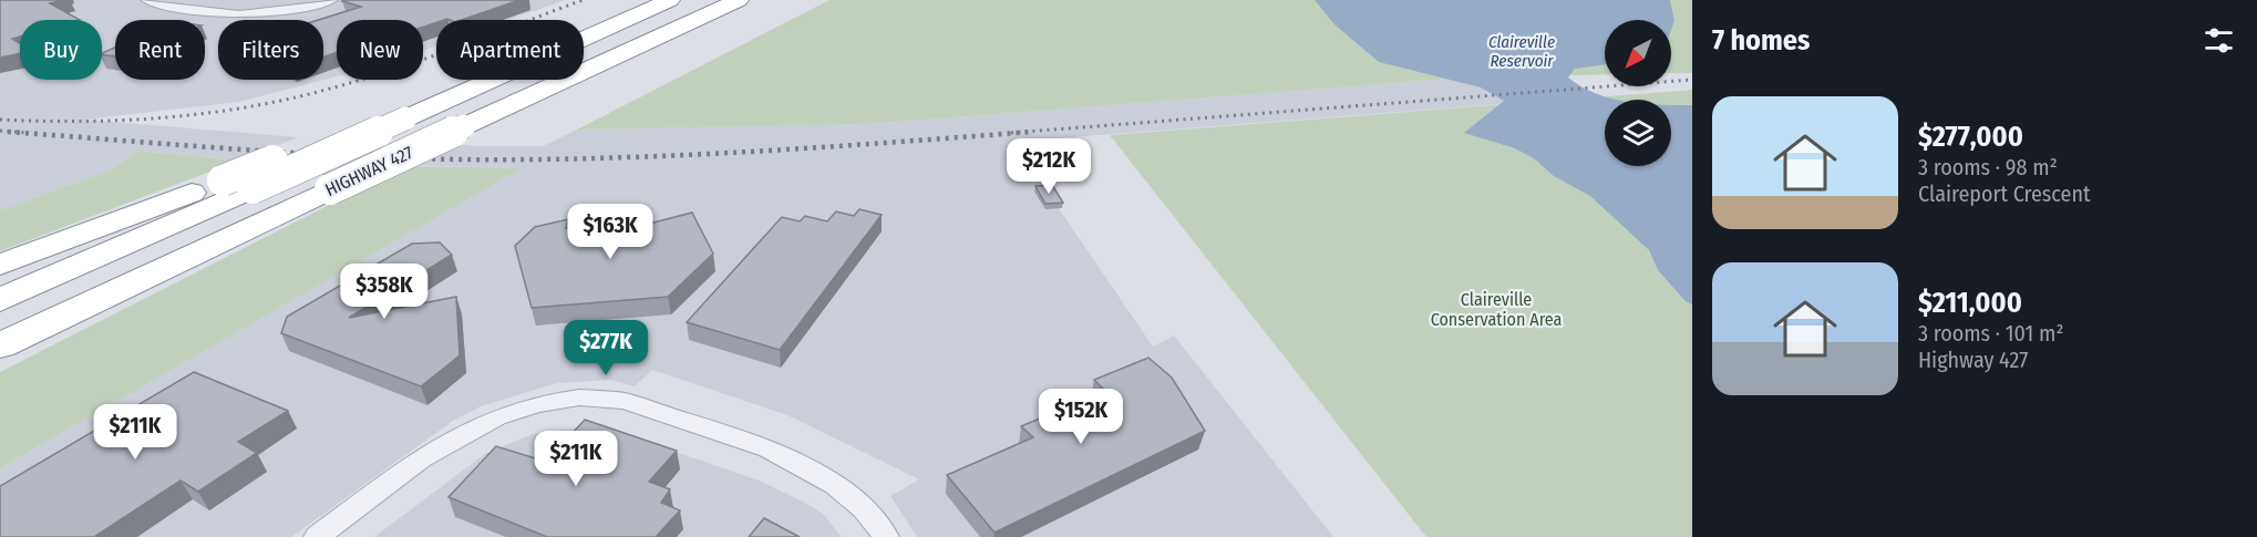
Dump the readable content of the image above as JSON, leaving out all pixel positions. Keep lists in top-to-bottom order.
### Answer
{
  "streets": {
    "highway": ["HIGHWAY 427"]
  },
  "water": ["Claireville Reservoir"],
  "parks": ["Claireville Conservation Area"],
  "north": "bottom left",
  "page": {
    "heading": "7 homes",
    "chip": [
      "Buy",
      "Rent",
      "Filters",
      "New",
      "Apartment"
    ],
    "list": [
      {
        "name": "$277,000",
        "note": "3 rooms · 98 m² · Claireport Crescent"
      },
      {
        "name": "$211,000",
        "note": "3 rooms · 101 m² · Highway 427"
      }
    ],
    "price": [
      "$212K",
      "$163K",
      "$358K",
      "$277K",
      "$152K",
      "$211K",
      "$211K"
    ]
  }
}
